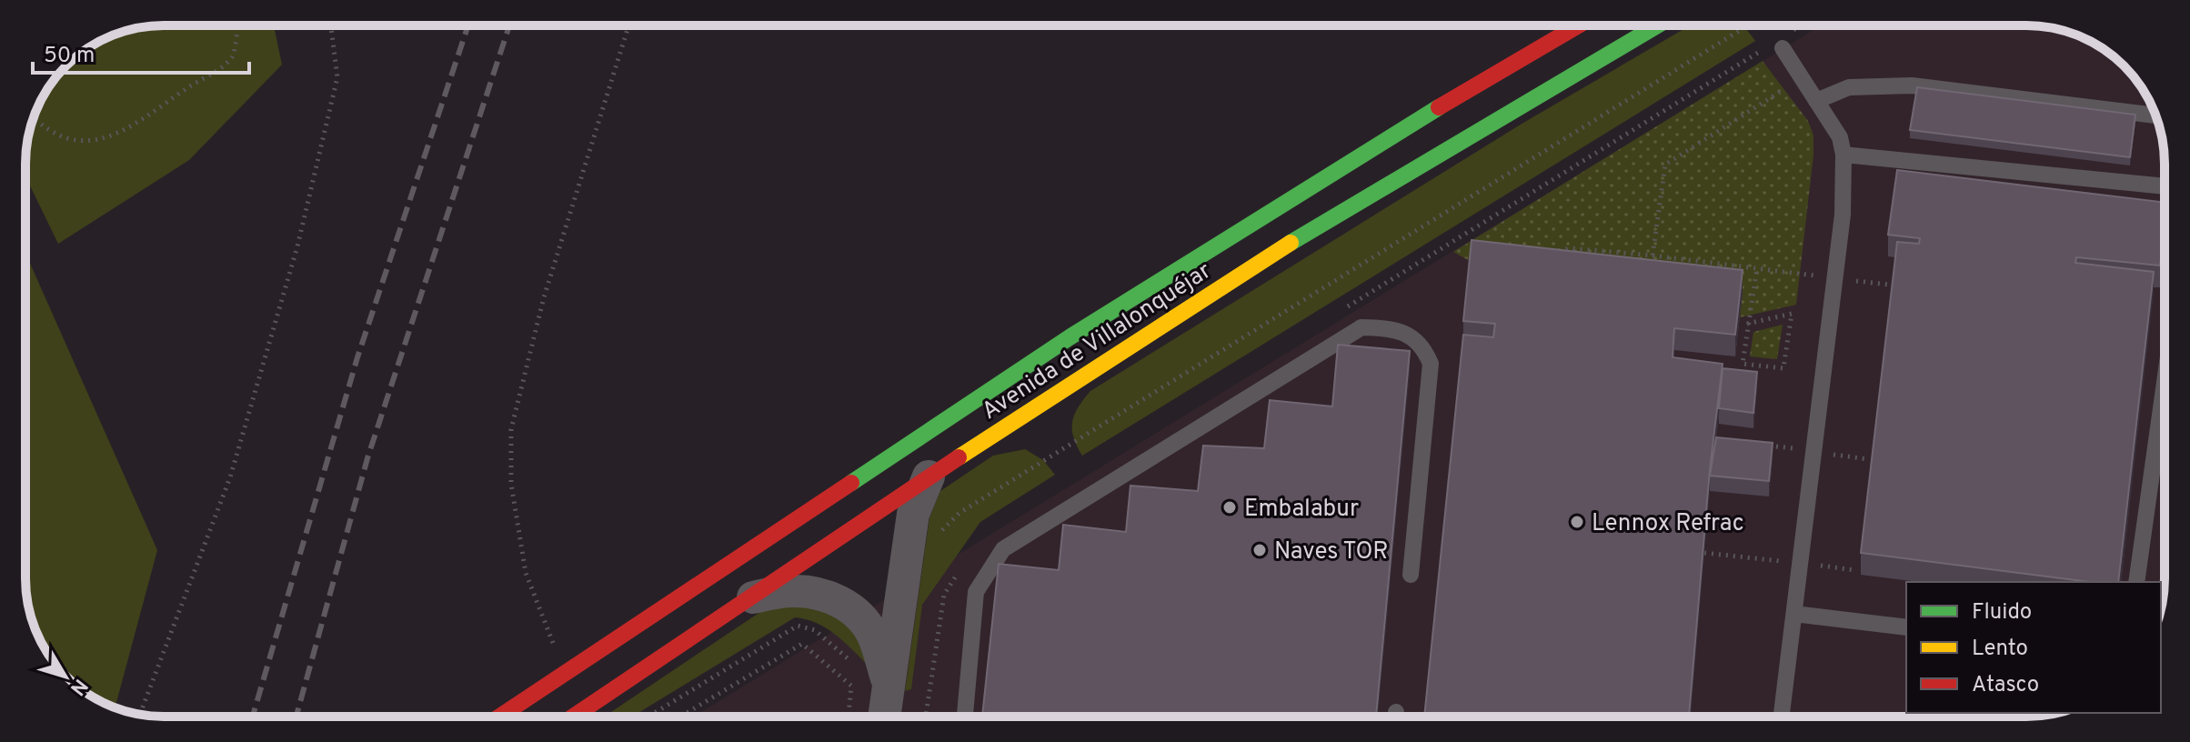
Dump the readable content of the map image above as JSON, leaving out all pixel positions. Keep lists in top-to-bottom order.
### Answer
{
  "streets": {
    "street": ["Avenida de Villalonquéjar"]
  },
  "places": ["Embalabur", "Lennox Refrac", "Naves TOR"],
  "legend": ["Fluido", "Lento", "Atasco"],
  "scale_bar": "50 m",
  "north": "bottom right"
}
